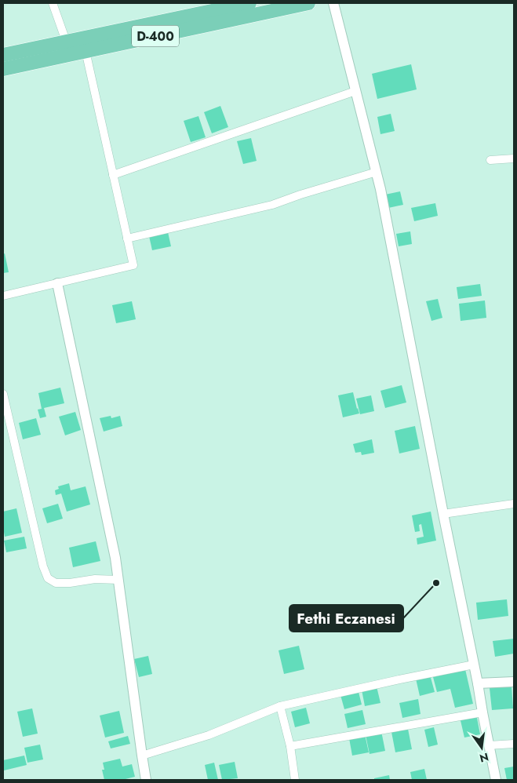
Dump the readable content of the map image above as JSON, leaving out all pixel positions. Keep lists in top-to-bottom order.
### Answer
{
  "streets": {
    "highway": ["D-400"]
  },
  "places": ["Fethi Eczanesi"],
  "north": "bottom"
}
